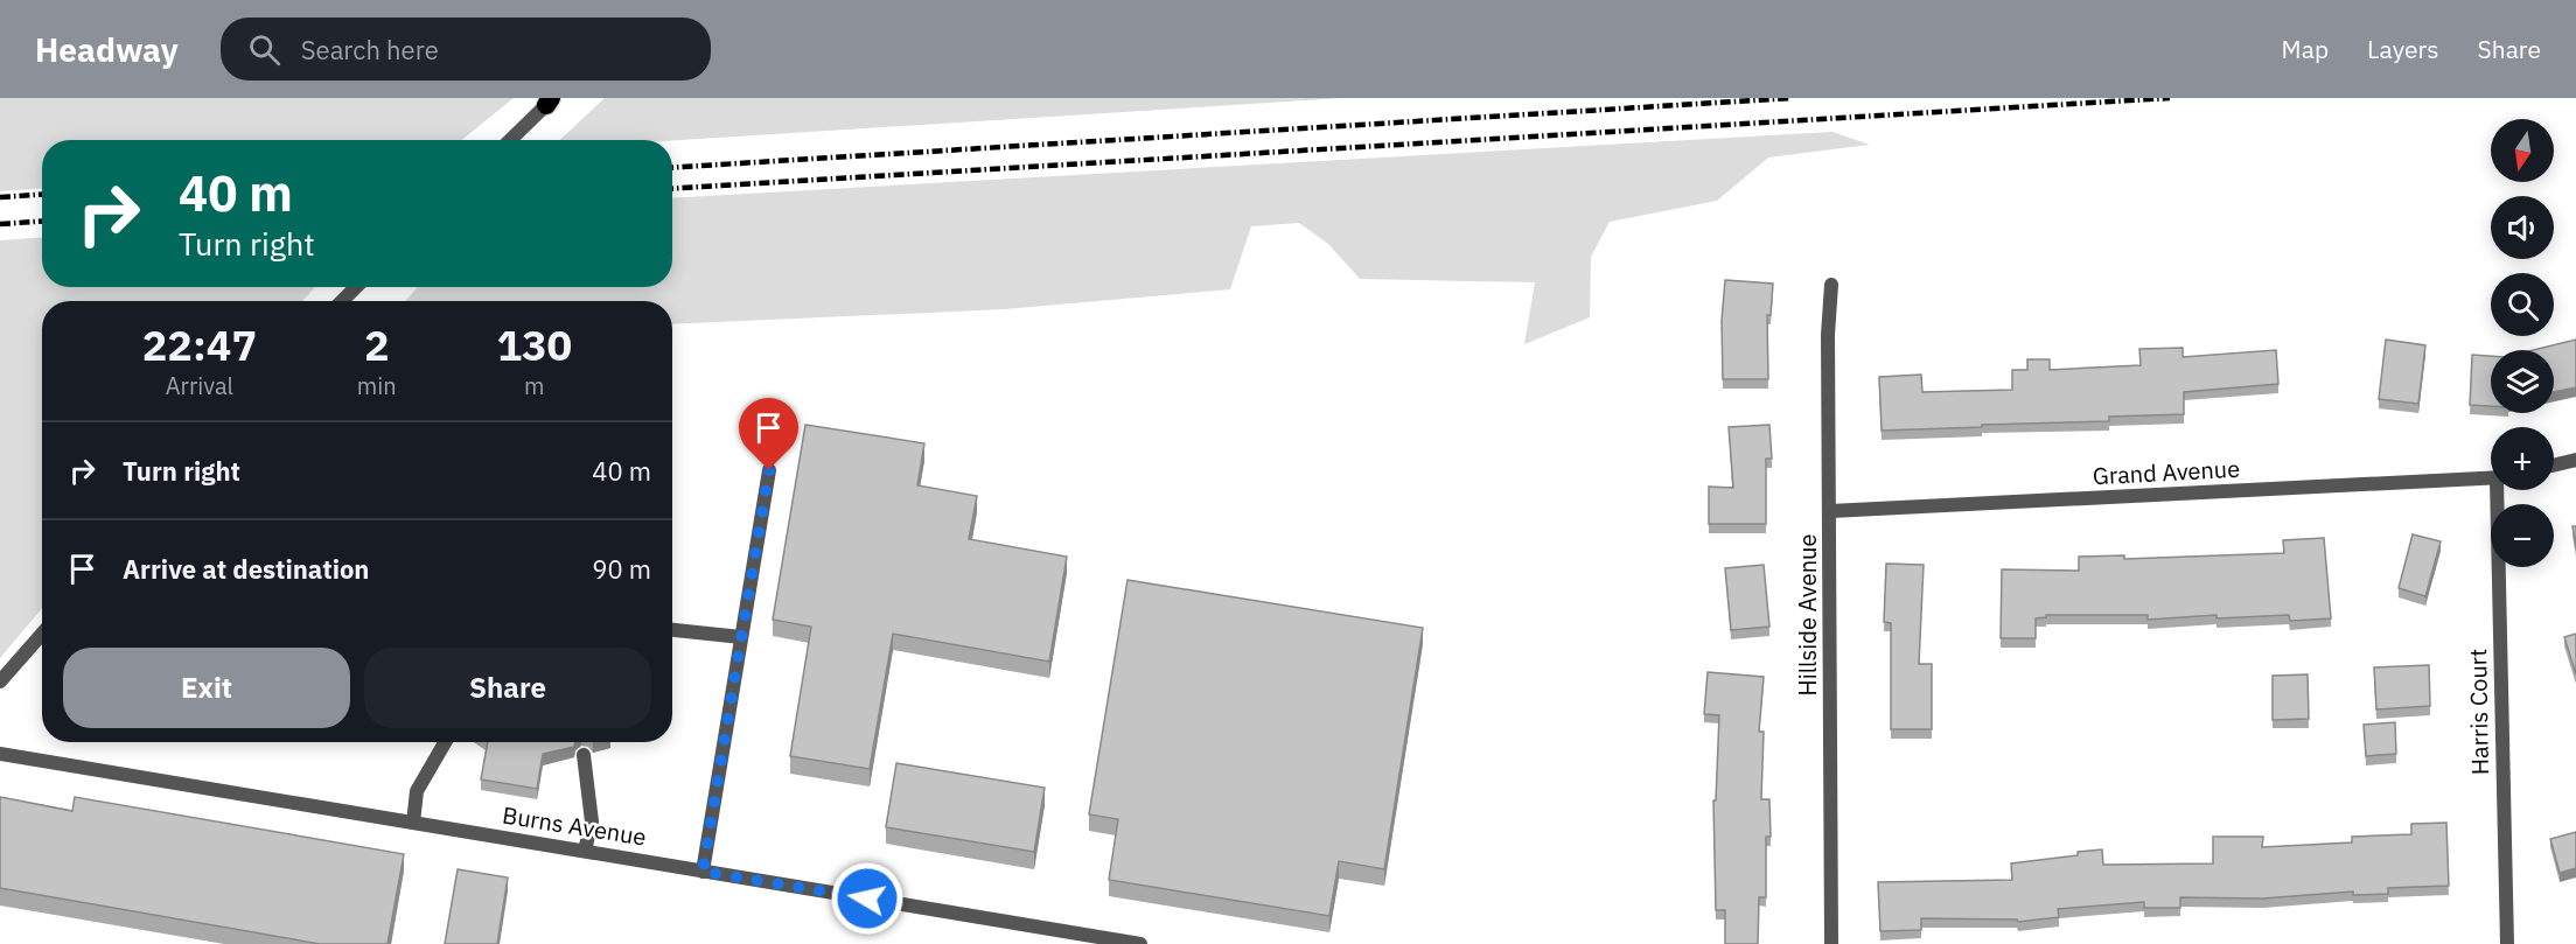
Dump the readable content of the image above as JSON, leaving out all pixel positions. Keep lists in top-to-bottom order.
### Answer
{
  "streets": {
    "street": [
      "Grand Avenue",
      "Hillside Avenue",
      "Harris Court",
      "Burns Avenue"
    ]
  },
  "crossings": [
    ["Grand Avenue", "Hillside Avenue"]
  ],
  "north": "bottom",
  "page": {
    "header": "Headway",
    "search": "Search here",
    "nav": ["Map", "Layers", "Share"],
    "map_buttons": ["+", "−"],
    "turn": ["40 m", "Turn right"],
    "eta": [
      "22:47",
      "Arrival",
      "2",
      "min",
      "130",
      "m"
    ],
    "list": [
      {
        "name": "Turn right",
        "value": "40 m"
      },
      {
        "name": "Arrive at destination",
        "value": "90 m"
      }
    ],
    "buttons": ["Exit", "Share"]
  }
}
